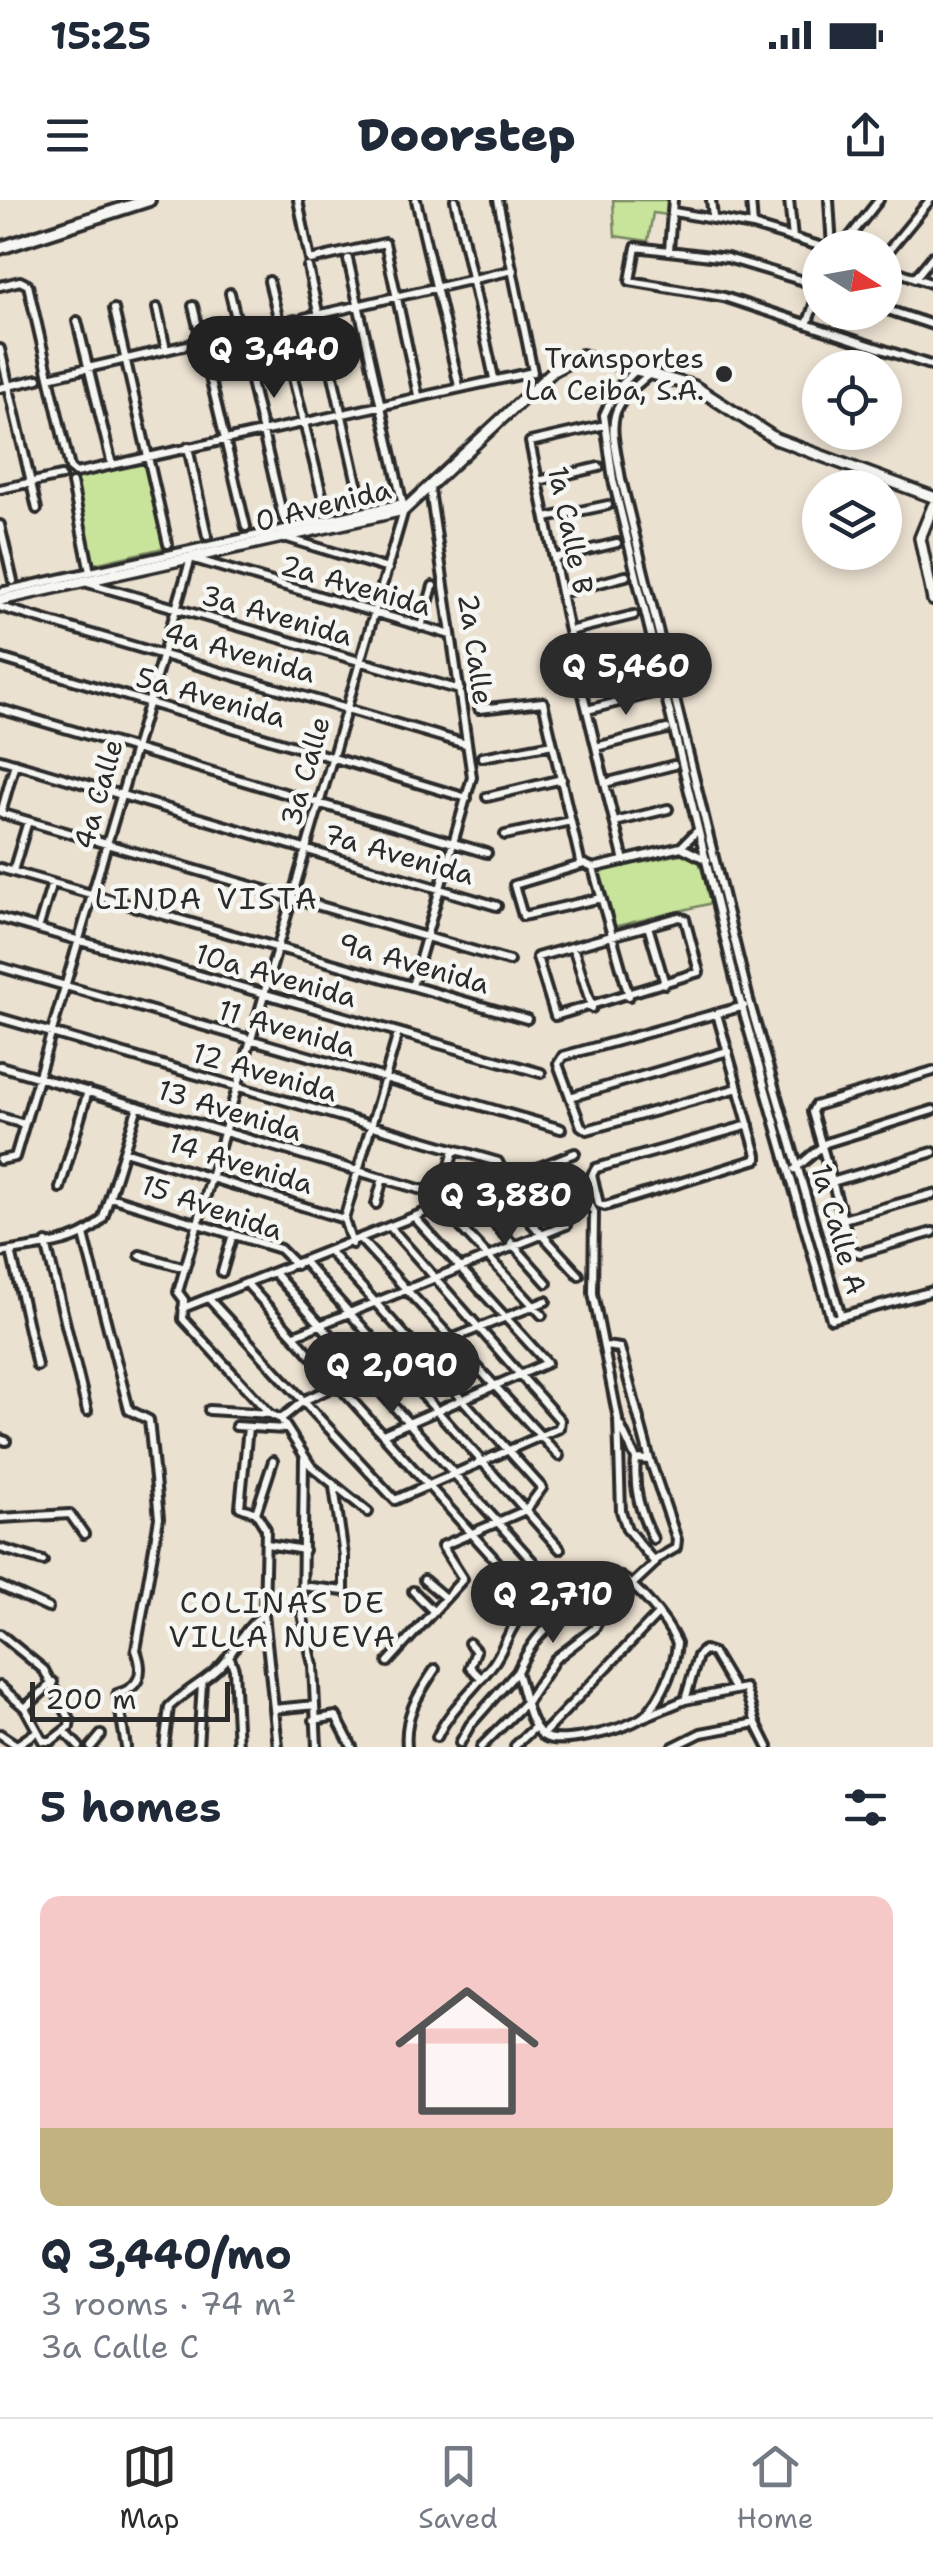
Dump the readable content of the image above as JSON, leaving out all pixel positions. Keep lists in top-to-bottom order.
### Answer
{
  "streets": {
    "street": [
      "0 Avenida",
      "1a Calle B",
      "2a Avenida",
      "3a Avenida",
      "2a Calle",
      "4a Avenida",
      "5a Avenida",
      "3a Calle",
      "4a Calle",
      "7a Avenida",
      "9a Avenida",
      "10a Avenida",
      "11 Avenida",
      "12 Avenida",
      "13 Avenida",
      "14 Avenida",
      "15 Avenida",
      "1a Calle A"
    ]
  },
  "crossings": [
    ["0 Avenida", "2a Avenida"],
    ["0 Avenida", "3a Avenida"],
    ["0 Avenida", "2a Calle"],
    ["0 Avenida", "4a Avenida"],
    ["0 Avenida", "3a Calle"],
    ["0 Avenida", "4a Calle"],
    ["1a Calle B", "1a Calle A"],
    ["2a Avenida", "2a Calle"],
    ["2a Avenida", "3a Calle"],
    ["2a Avenida", "4a Calle"],
    ["3a Avenida", "2a Calle"],
    ["3a Avenida", "3a Calle"],
    ["3a Avenida", "4a Calle"],
    ["2a Calle", "4a Avenida"],
    ["2a Calle", "5a Avenida"],
    ["2a Calle", "7a Avenida"],
    ["2a Calle", "9a Avenida"],
    ["4a Avenida", "3a Calle"],
    ["4a Avenida", "4a Calle"],
    ["5a Avenida", "3a Calle"],
    ["5a Avenida", "4a Calle"],
    ["3a Calle", "7a Avenida"],
    ["3a Calle", "9a Avenida"],
    ["3a Calle", "10a Avenida"],
    ["3a Calle", "11 Avenida"],
    ["3a Calle", "12 Avenida"],
    ["3a Calle", "13 Avenida"],
    ["3a Calle", "14 Avenida"],
    ["3a Calle", "15 Avenida"],
    ["4a Calle", "7a Avenida"],
    ["4a Calle", "9a Avenida"],
    ["4a Calle", "10a Avenida"],
    ["4a Calle", "11 Avenida"],
    ["4a Calle", "12 Avenida"],
    ["4a Calle", "13 Avenida"]
  ],
  "districts": ["LINDA VISTA", "COLINAS DE VILLA NUEVA"],
  "places": ["Transportes La Ceiba, S.A."],
  "scale_bar": "200 m",
  "north": "right",
  "page": {
    "status": "15:25",
    "header": "Doorstep",
    "price": [
      "Q 3,440",
      "Q 5,460",
      "Q 3,880",
      "Q 2,090",
      "Q 2,710"
    ],
    "scale": "200 m",
    "heading": "5 homes",
    "list": [
      {
        "name": "Q 3,440/mo",
        "note": "3 rooms · 74 m² · 3a Calle C"
      }
    ],
    "tabs": ["Map", "Saved", "Home"]
  }
}
